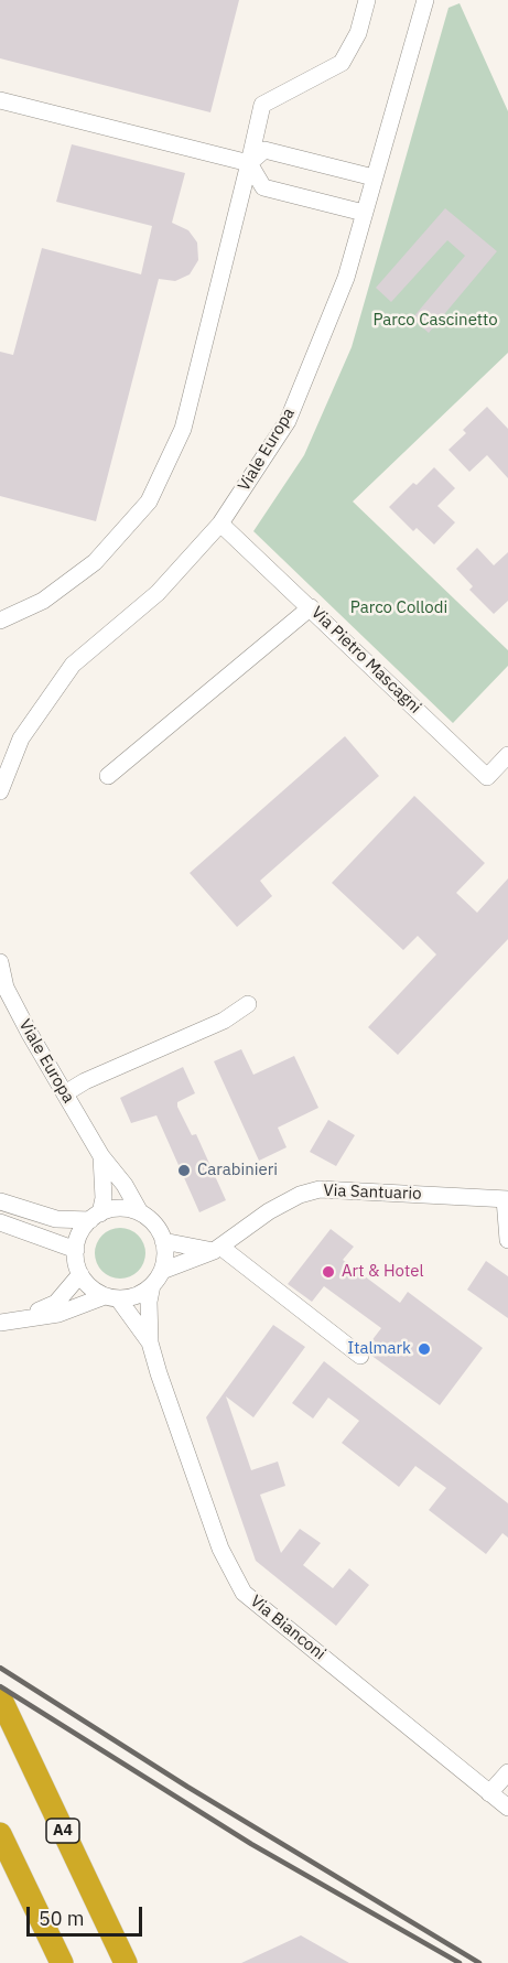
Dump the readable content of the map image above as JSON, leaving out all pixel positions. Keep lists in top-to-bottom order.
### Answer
{
  "streets": {
    "highway": ["A4"],
    "street": [
      "Viale Europa",
      "Via Pietro Mascagni",
      "Via Santuario",
      "Via Bianconi"
    ]
  },
  "crossings": [
    ["Viale Europa", "Via Pietro Mascagni"],
    ["Viale Europa", "Via Santuario"],
    ["Viale Europa", "Via Bianconi"],
    ["Via Santuario", "Via Bianconi"]
  ],
  "parks": ["Parco Cascinetto", "Parco Collodi"],
  "places": ["Carabinieri", "Art & Hotel", "Italmark"],
  "scale_bar": "50 m"
}
